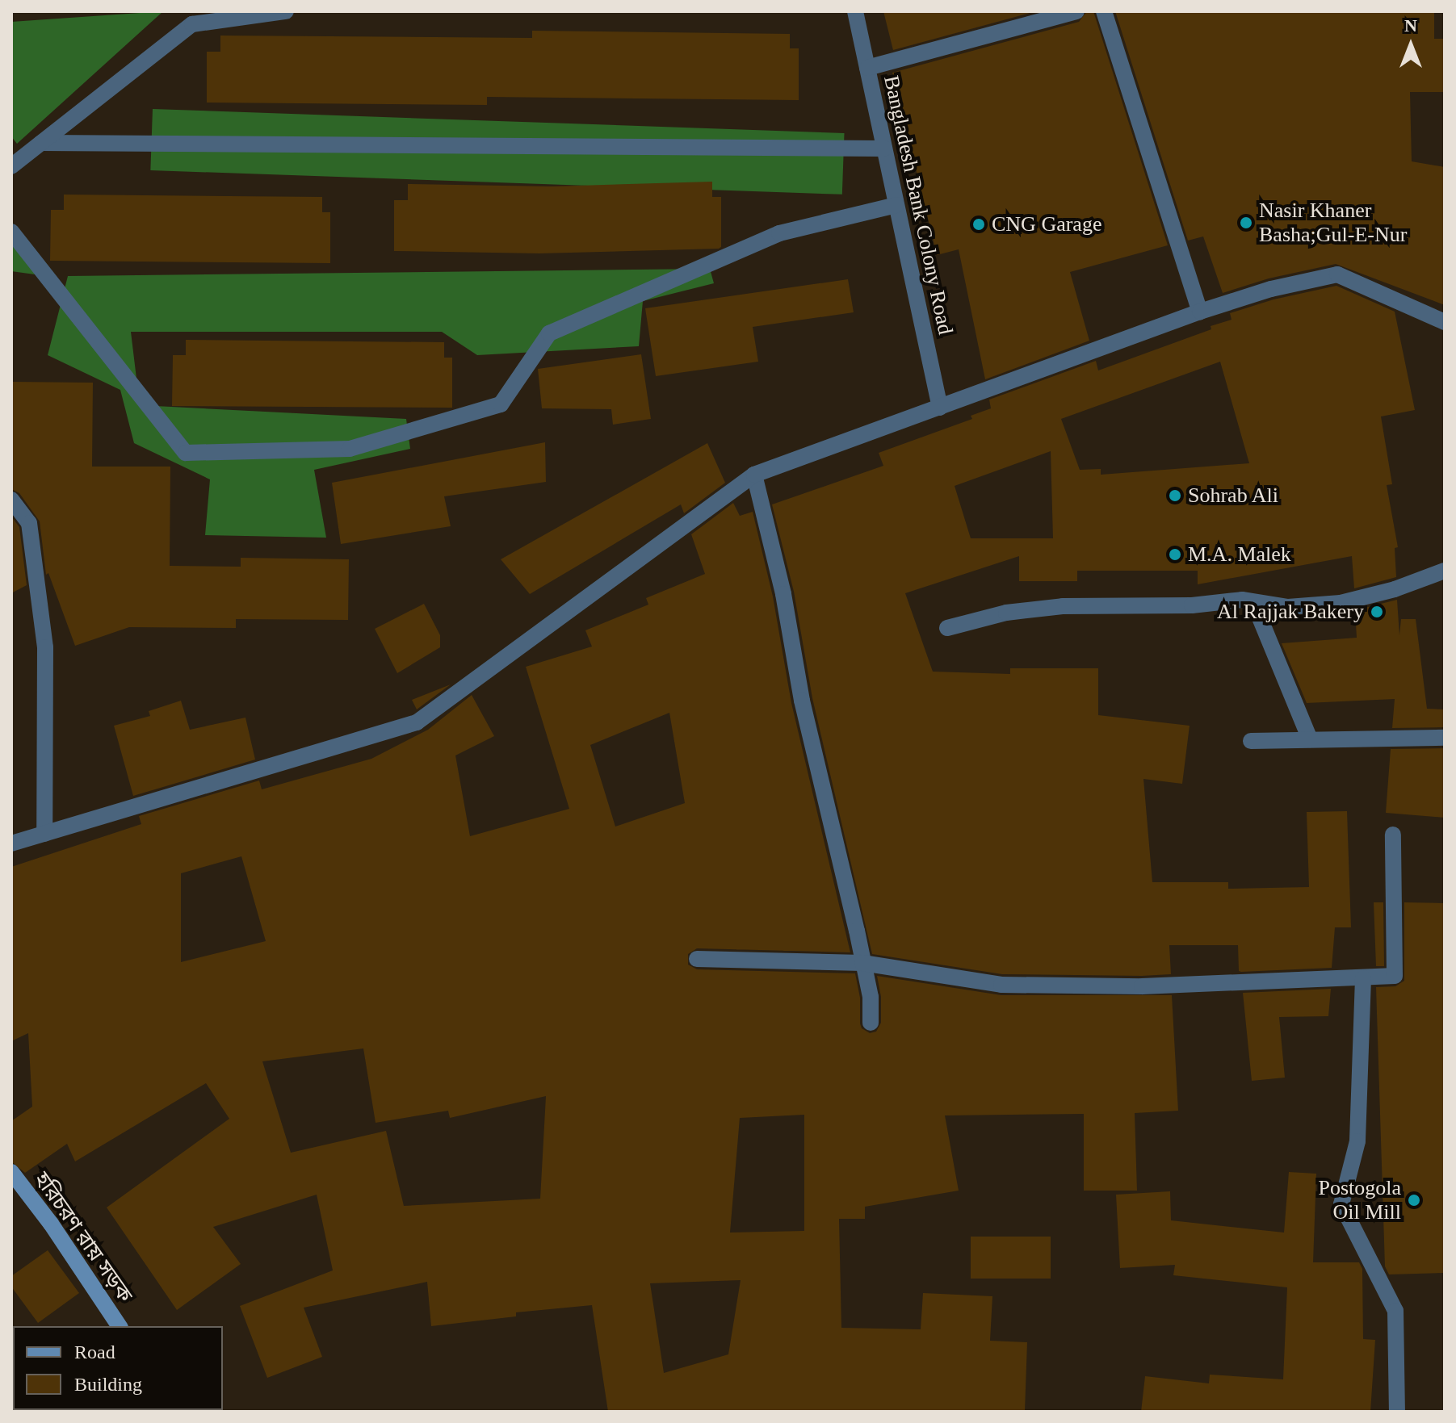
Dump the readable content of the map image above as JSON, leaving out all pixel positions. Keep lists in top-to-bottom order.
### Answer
{
  "streets": {
    "main road": ["হরিচরণ রায় সড়ক"],
    "street": ["Bangladesh Bank Colony Road"]
  },
  "places": [
    "Nasir Khaner Basha;Gul-E-Nur",
    "CNG Garage",
    "Sohrab Ali",
    "M.A. Malek",
    "Al Rajjak Bakery",
    "Postogola Oil Mill"
  ],
  "legend": ["Road", "Building"],
  "north": "top"
}
